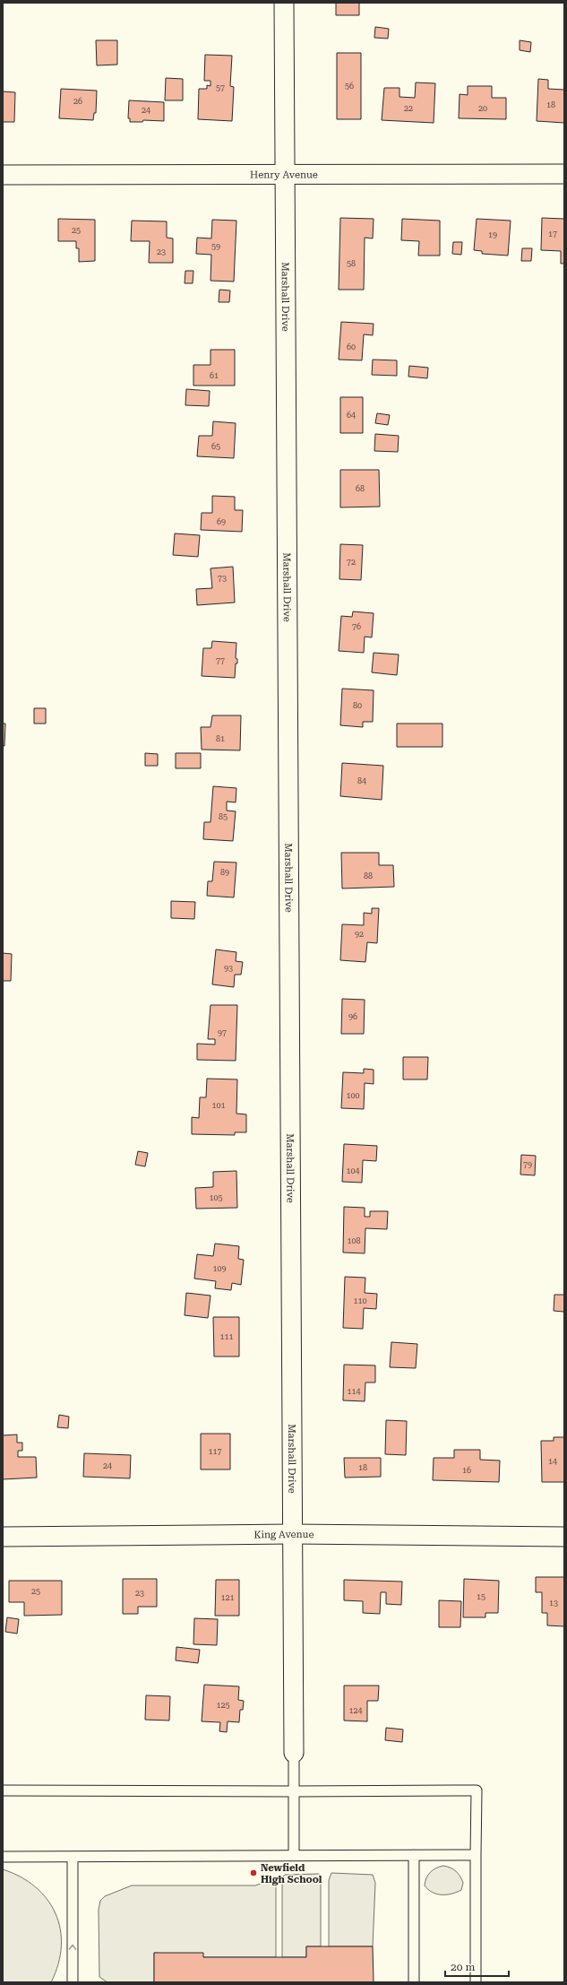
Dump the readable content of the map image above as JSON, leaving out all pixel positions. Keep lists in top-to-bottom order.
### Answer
{
  "streets": {
    "street": ["Henry Avenue", "Marshall Drive", "King Avenue"]
  },
  "crossings": [
    ["Henry Avenue", "Marshall Drive"],
    ["Marshall Drive", "King Avenue"]
  ],
  "places": ["Newfield High School"],
  "house_numbers": [
    "56",
    "57",
    "26",
    "18",
    "22",
    "20",
    "24",
    "25",
    "17",
    "19",
    "59",
    "23",
    "58",
    "60",
    "61",
    "64",
    "65",
    "68",
    "69",
    "72",
    "73",
    "76",
    "77",
    "80",
    "81",
    "84",
    "85",
    "89",
    "88",
    "92",
    "93",
    "96",
    "97",
    "100",
    "101",
    "79",
    "104",
    "105",
    "108",
    "109",
    "110",
    "111",
    "114",
    "117",
    "14",
    "24",
    "18",
    "16",
    "25",
    "23",
    "15",
    "121",
    "13",
    "125",
    "124"
  ],
  "scale_bar": "20 m"
}
